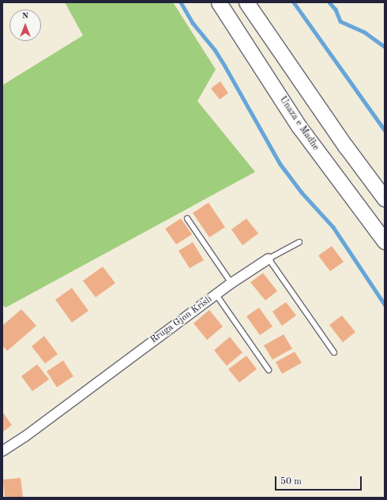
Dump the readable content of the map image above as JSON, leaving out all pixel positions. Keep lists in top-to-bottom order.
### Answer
{
  "streets": {
    "highway": ["Unaza e Madhe"],
    "street": ["Rruga Gjon Krisli"]
  },
  "scale_bar": "50 m",
  "north": "top"
}
